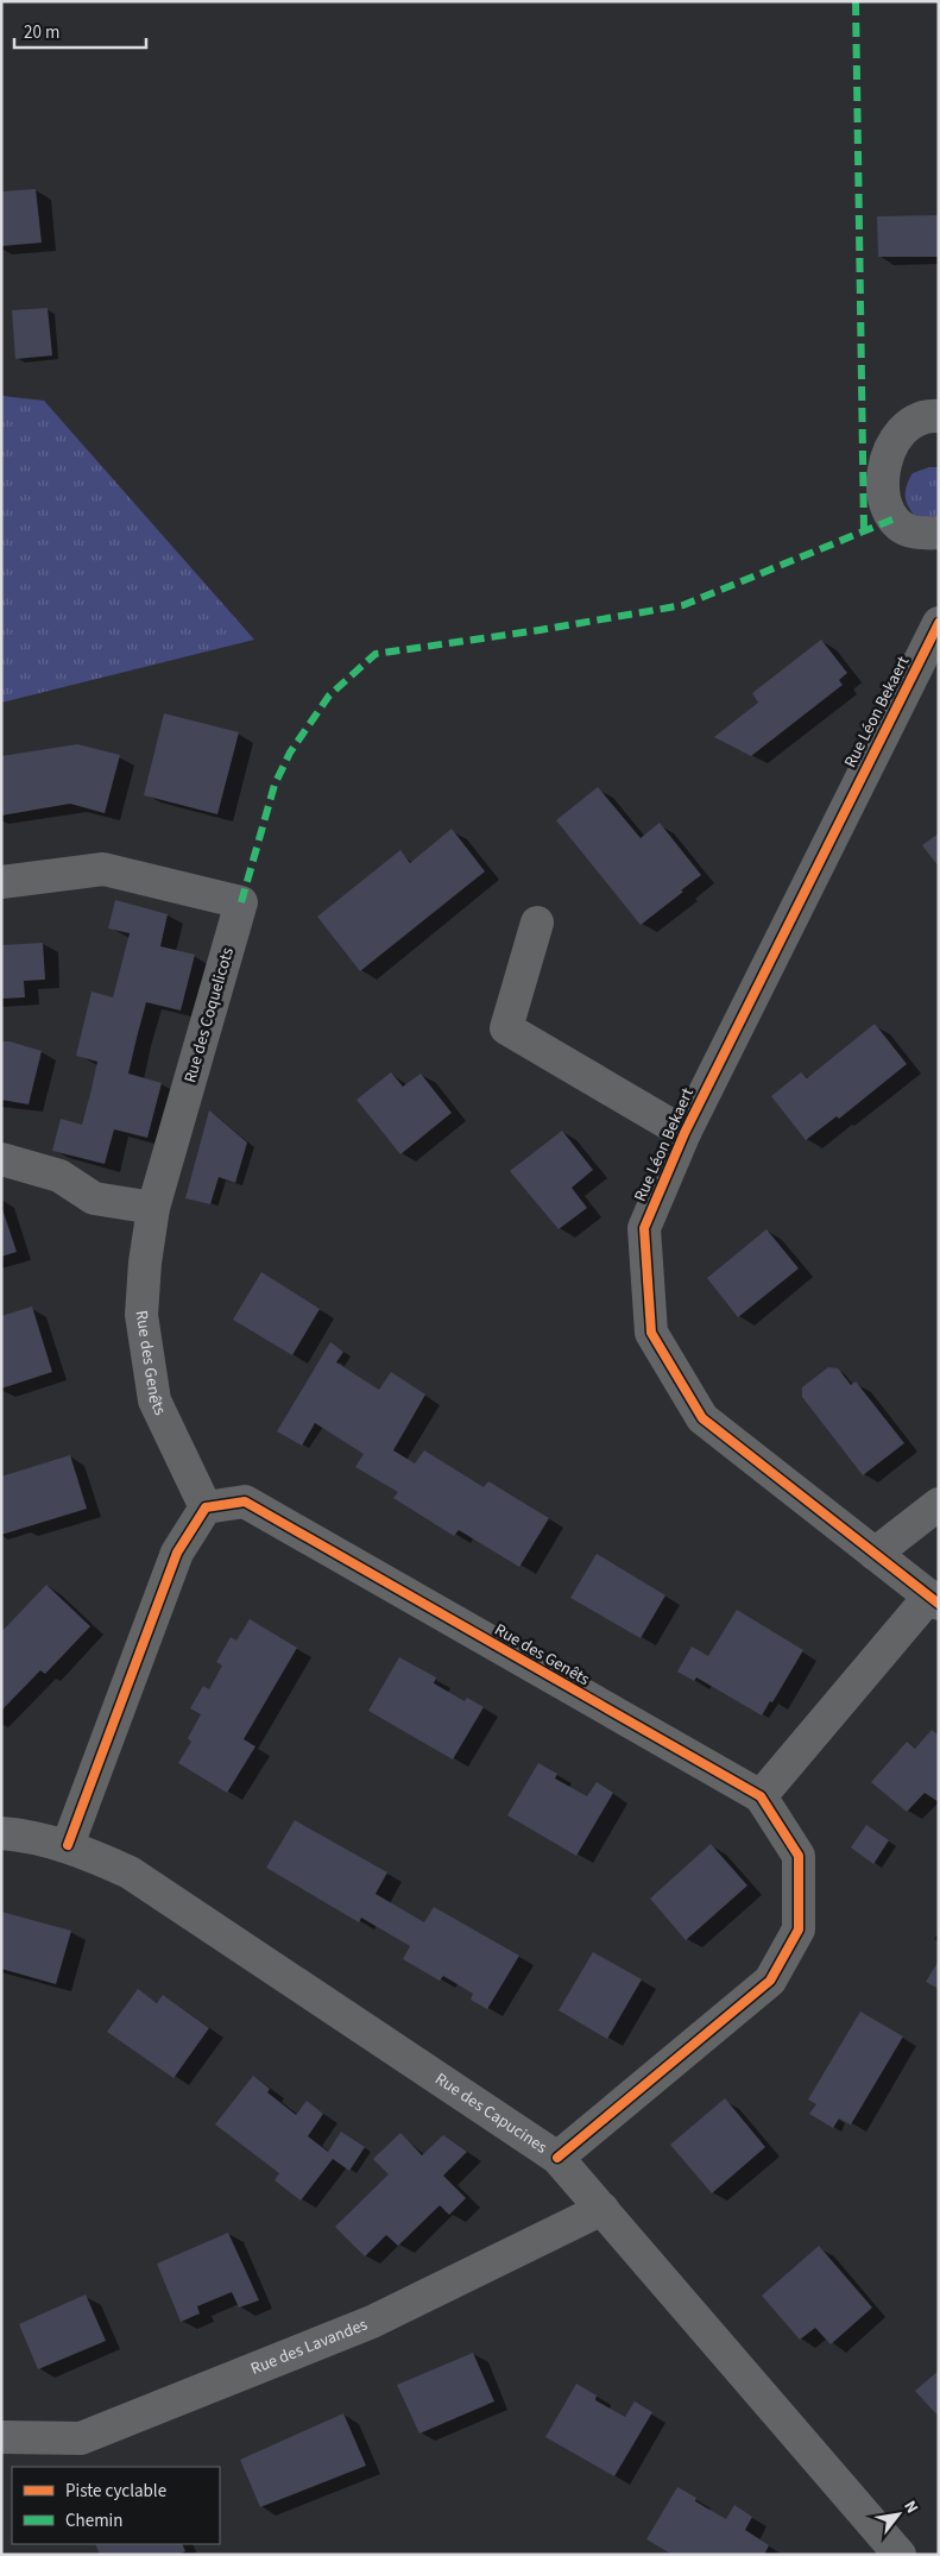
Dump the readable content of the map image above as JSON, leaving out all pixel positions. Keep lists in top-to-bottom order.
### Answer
{
  "streets": {
    "street": [
      "Rue Léon Bekaert",
      "Rue des Coquelicots",
      "Rue des Genêts",
      "Rue des Capucines",
      "Rue des Lavandes"
    ]
  },
  "crossings": [
    ["Rue des Coquelicots", "Rue des Genêts"],
    ["Rue des Genêts", "Rue des Capucines"],
    ["Rue des Capucines", "Rue des Lavandes"]
  ],
  "legend": ["Piste cyclable", "Chemin"],
  "scale_bar": "20 m",
  "north": "top right"
}
